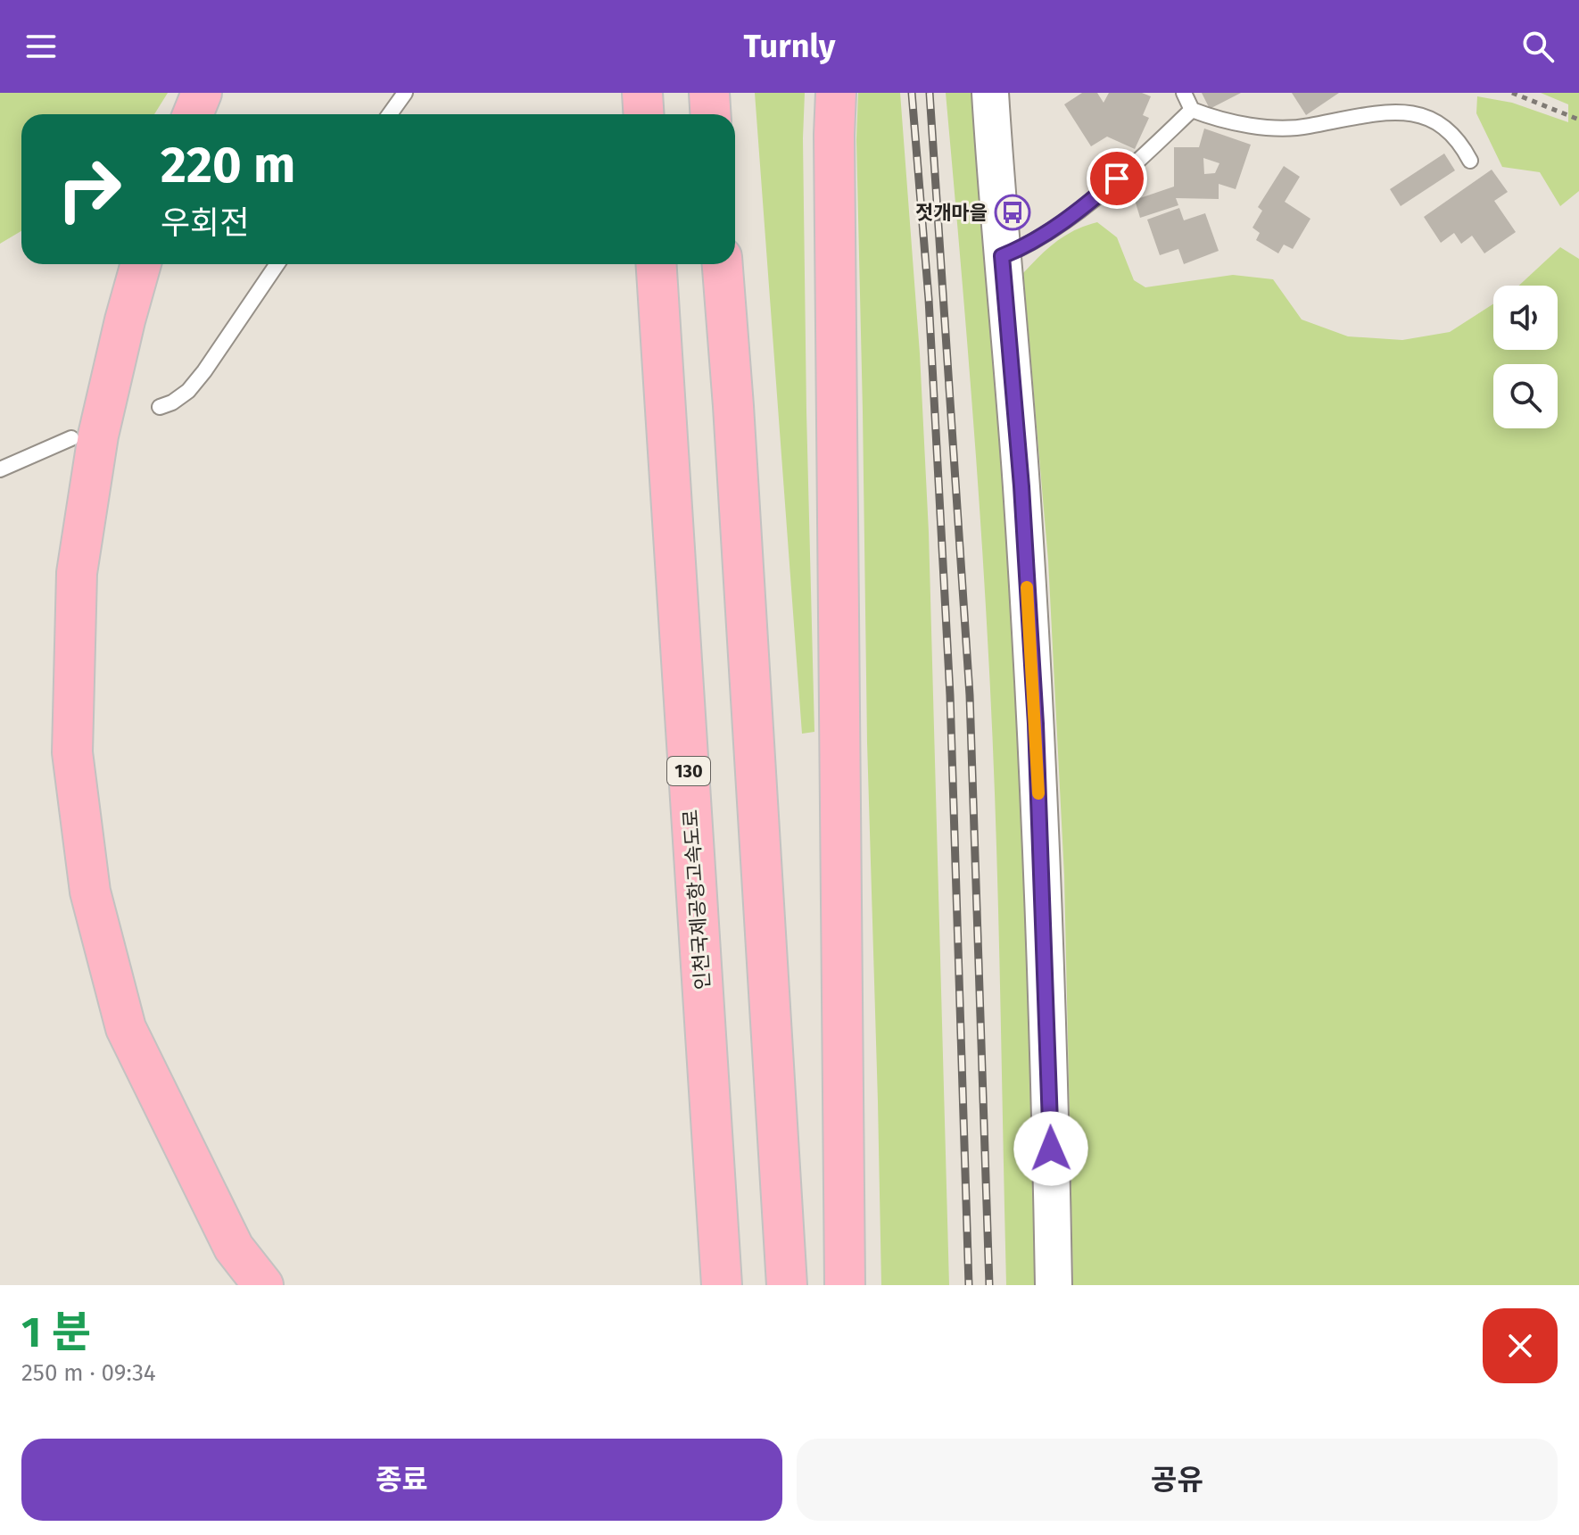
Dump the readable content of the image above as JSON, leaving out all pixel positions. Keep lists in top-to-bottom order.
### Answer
{
  "streets": {
    "highway": ["130", "인천국제공항고속도로"]
  },
  "places": {
    "bus stop": ["젓개마을"]
  },
  "page": {
    "header": "Turnly",
    "turn": ["220 m", "우회전"],
    "heading": ["1 분", "250 m · 09:34"],
    "buttons": ["종료", "공유"]
  }
}
